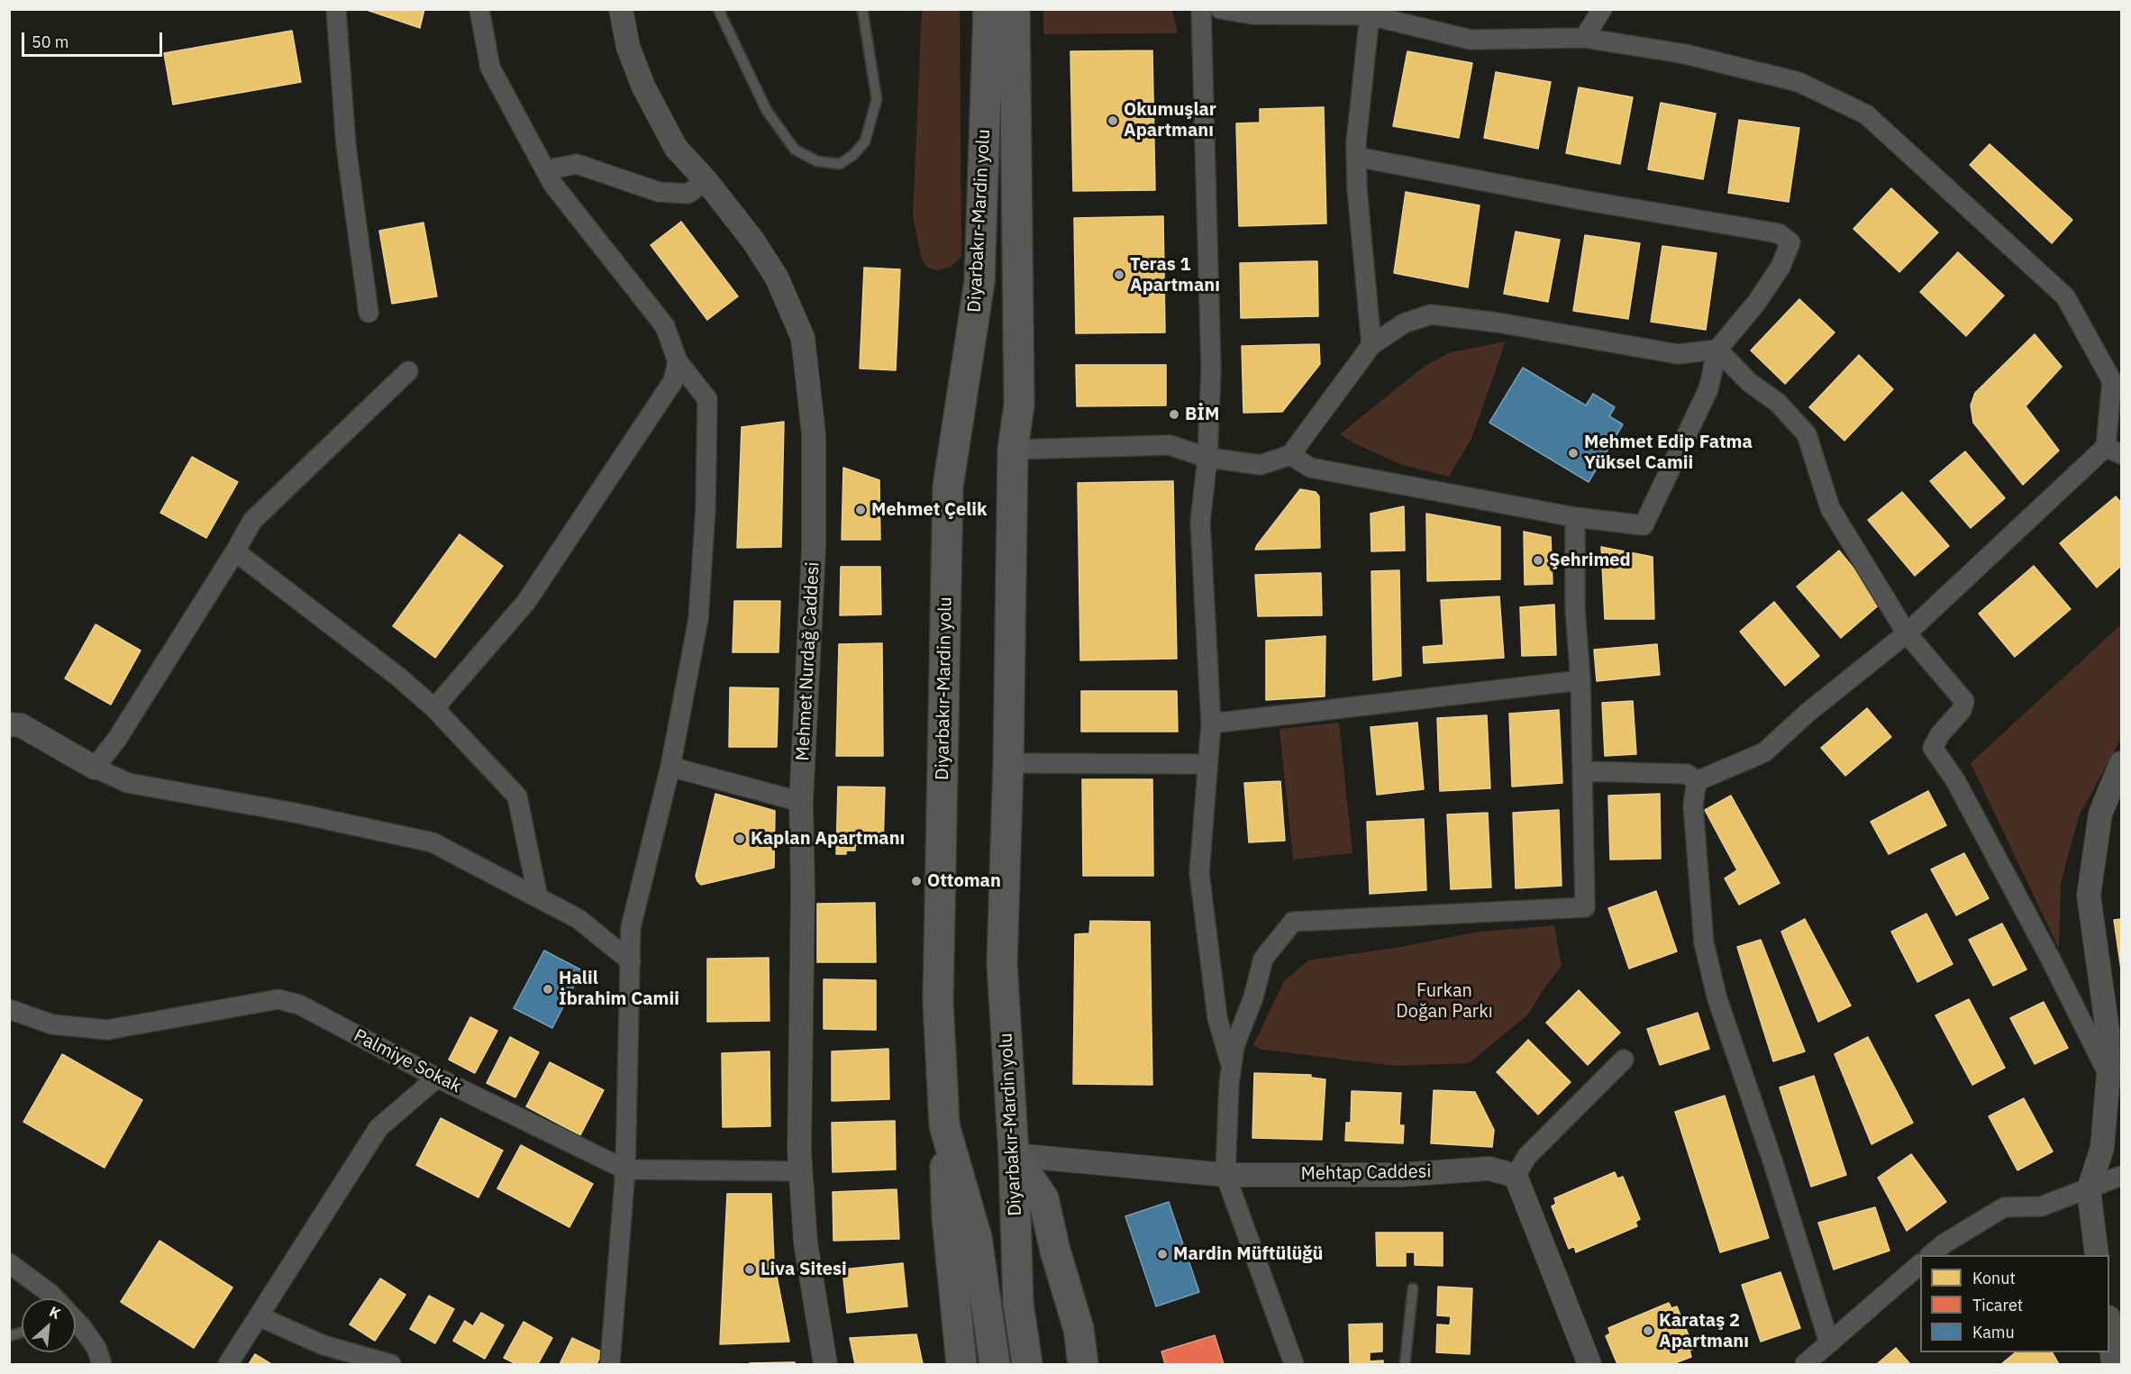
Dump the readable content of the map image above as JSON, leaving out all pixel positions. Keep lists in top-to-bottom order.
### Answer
{
  "streets": {
    "highway": ["Diyarbakır-Mardin yolu"],
    "street": ["Mehmet Nurdağ Caddesi", "Palmiye Sokak", "Mehtap Caddesi"]
  },
  "crossings": [
    ["Diyarbakır-Mardin yolu", "Mehtap Caddesi"],
    ["Mehmet Nurdağ Caddesi", "Palmiye Sokak"]
  ],
  "parks": ["Furkan Doğan Parkı"],
  "places": [
    "Okumuşlar Apartmanı",
    "Teras 1 Apartmanı",
    "BİM",
    "Mehmet Edip Fatma Yüksel Camii",
    "Mehmet Çelik",
    "Şehrimed",
    "Kaplan Apartmanı",
    "Ottoman",
    "Halil İbrahim Camii",
    "Mardin Müftülüğü",
    "Liva Sitesi",
    "Karataş 2 Apartmanı"
  ],
  "legend": ["Konut", "Ticaret", "Kamu"],
  "scale_bar": "50 m",
  "north": "top right"
}
